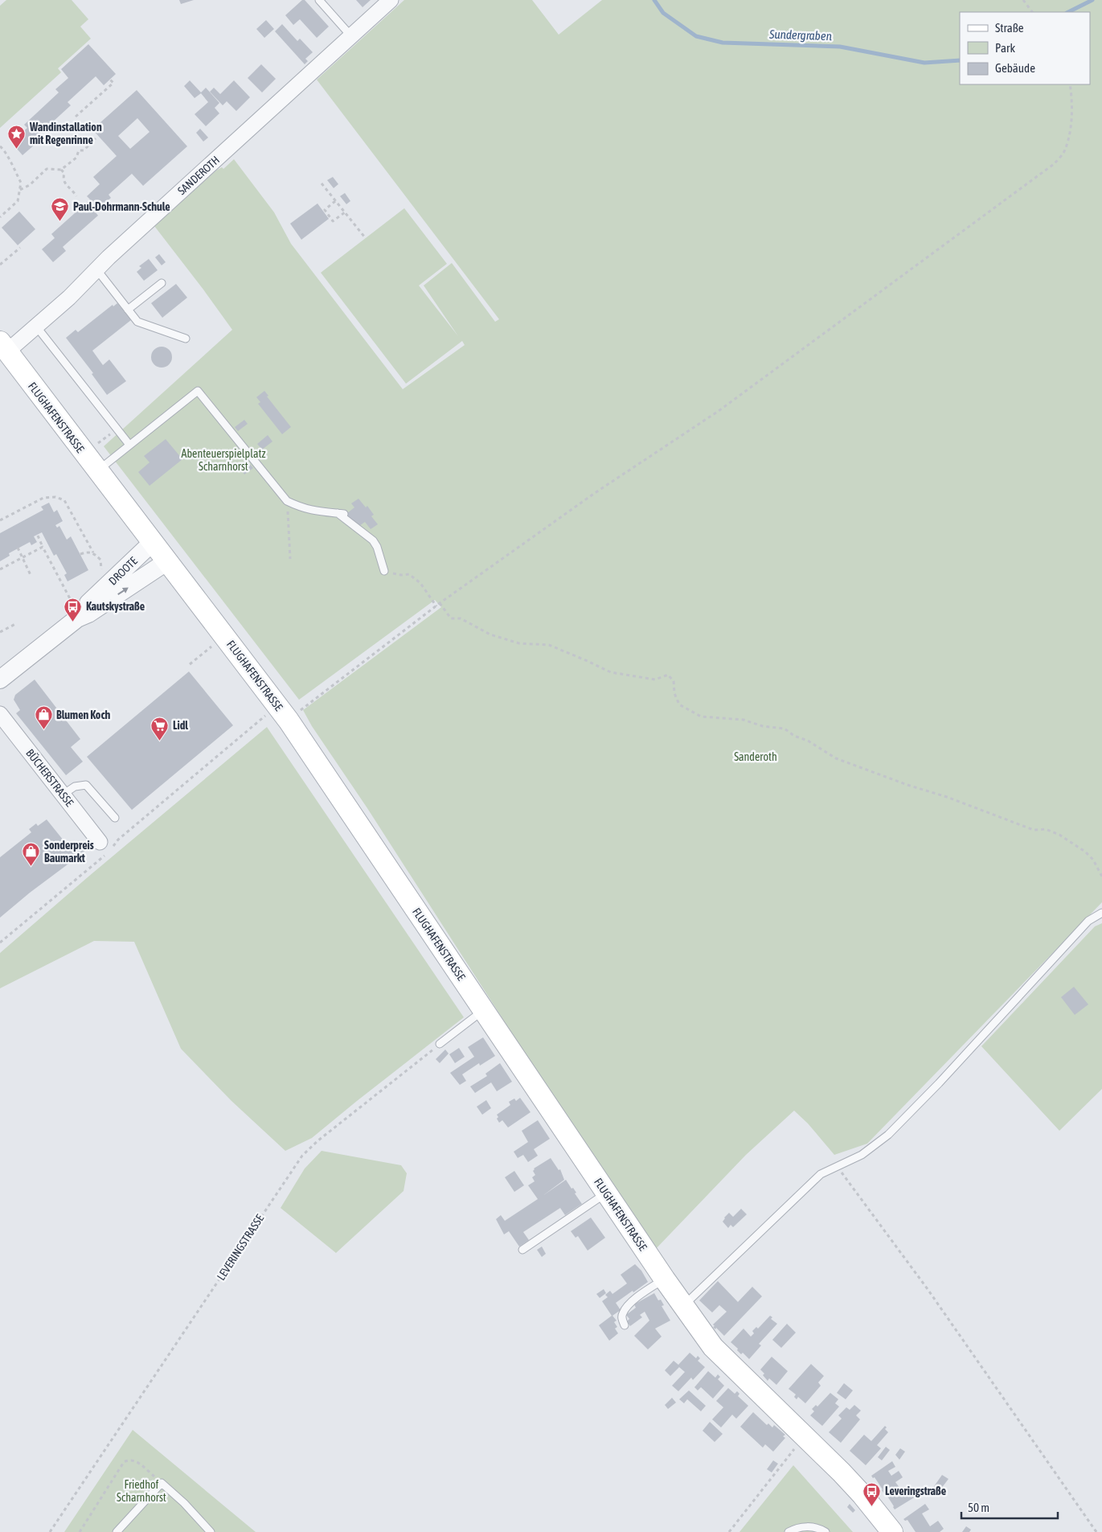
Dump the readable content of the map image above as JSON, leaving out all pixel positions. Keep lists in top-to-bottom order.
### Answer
{
  "streets": {
    "main road": ["FLUGHAFENSTRASSE"],
    "street": ["SANDEROTH", "DROOTE", "BÜCHERSTRASSE"],
    "path": ["LEVERINGSTRASSE"]
  },
  "crossings": [
    ["SANDEROTH", "FLUGHAFENSTRASSE"],
    ["FLUGHAFENSTRASSE", "DROOTE"]
  ],
  "water": ["Sundergraben"],
  "parks": ["Abenteuerspielplatz Scharnhorst", "Sanderoth", "Friedhof Scharnhorst"],
  "places": {
    "place": ["Wandinstallation mit Regenrinne"],
    "school or university": ["Paul-Dohrmann-Schule"],
    "bus stop": ["Kautskystraße", "Leveringstraße"],
    "shop": ["Blumen Koch", "Sonderpreis Baumarkt"],
    "supermarket": ["Lidl"]
  },
  "legend": ["Straße", "Park", "Gebäude"],
  "scale_bar": "50 m"
}
